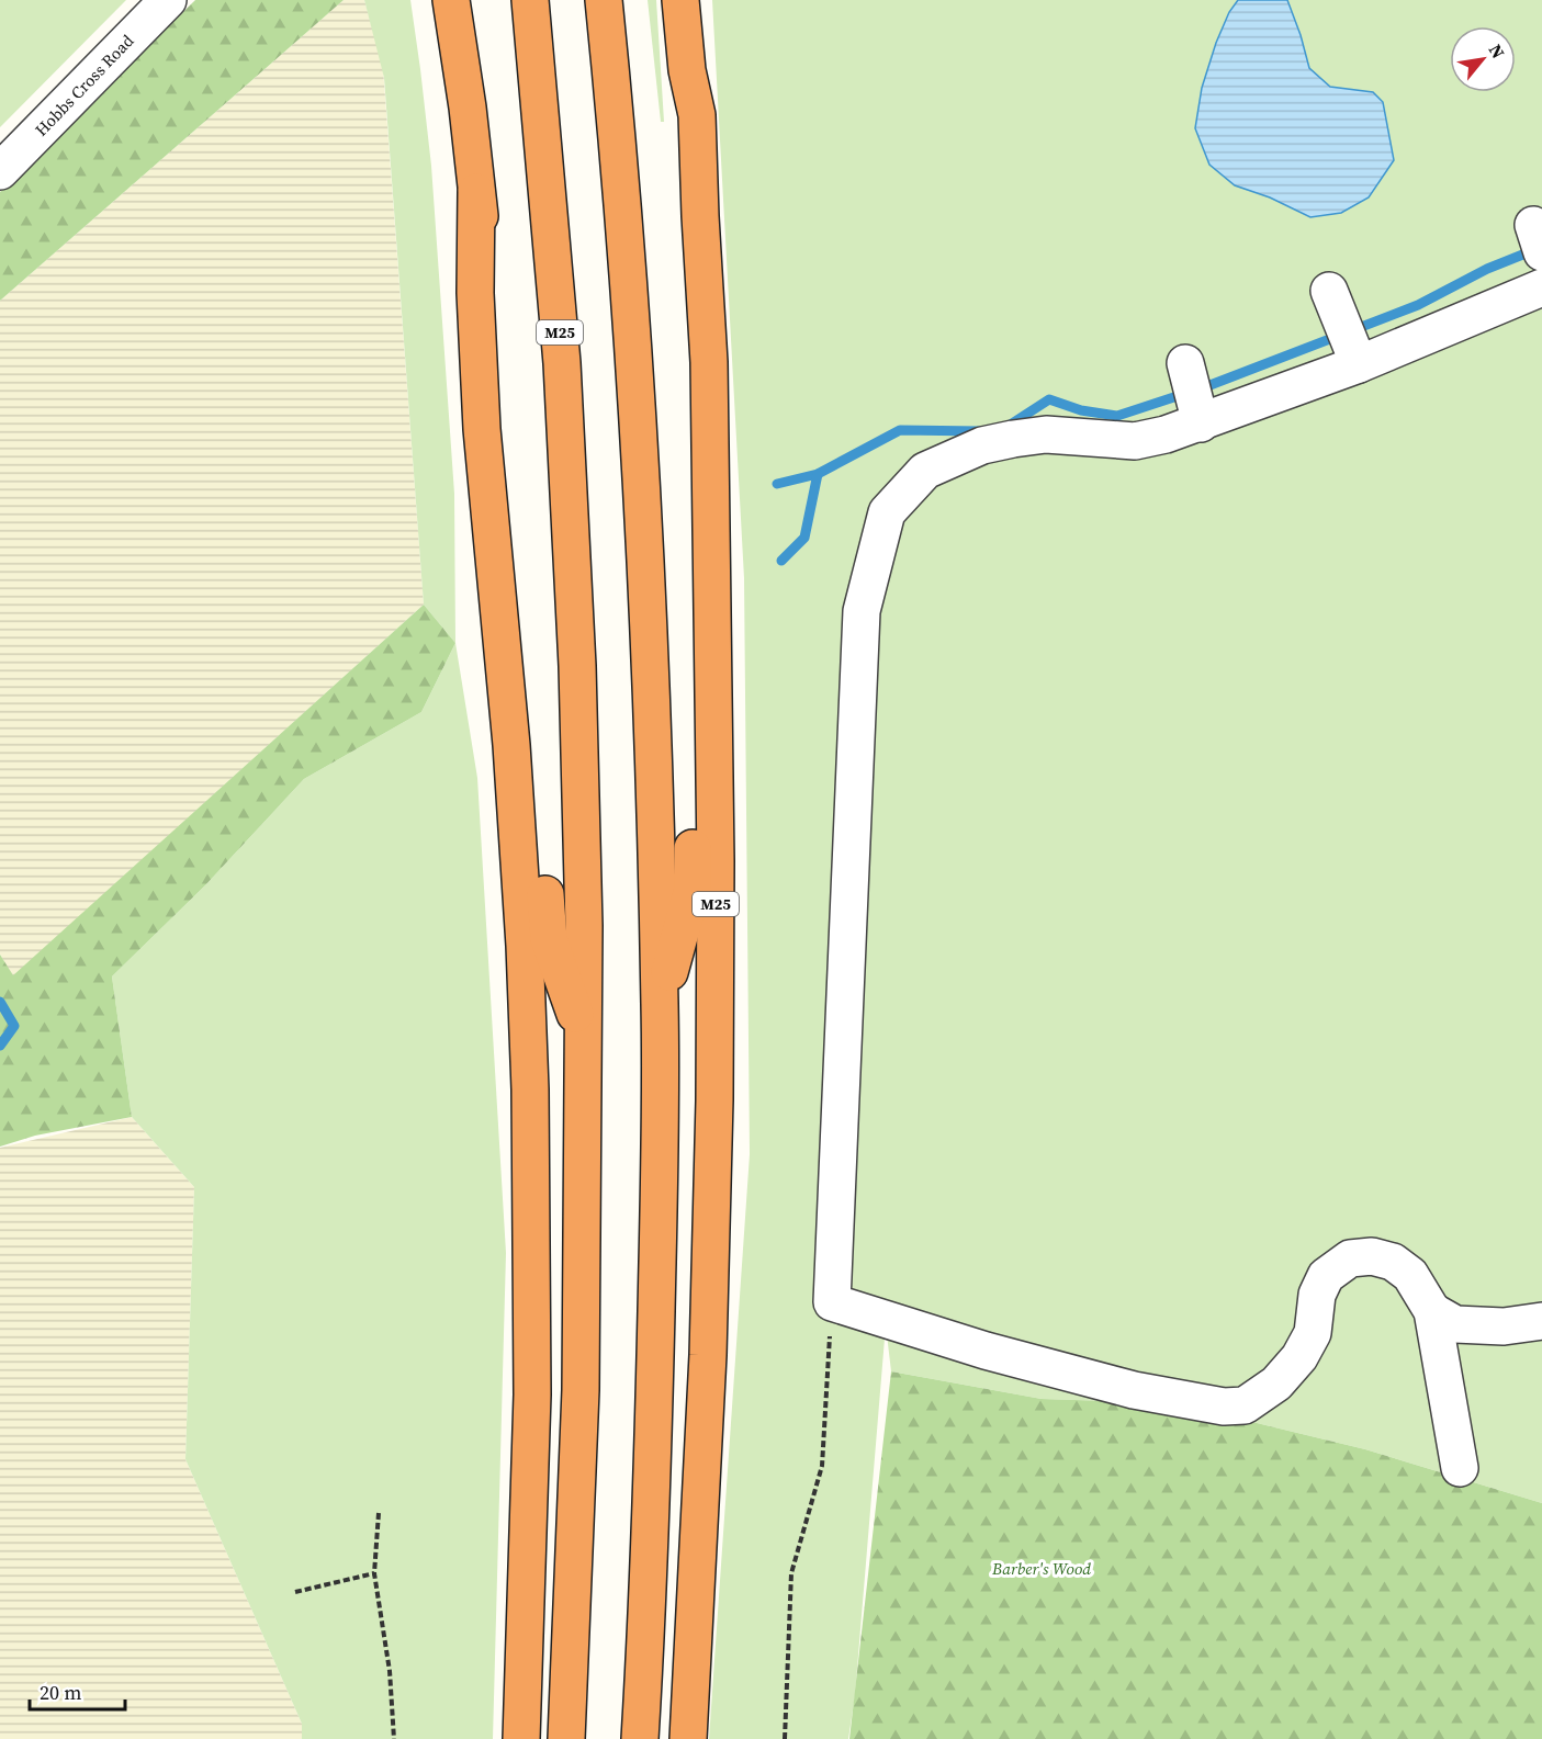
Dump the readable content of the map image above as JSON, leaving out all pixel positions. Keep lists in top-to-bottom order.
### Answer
{
  "streets": {
    "highway": ["M25"],
    "street": ["Hobbs Cross Road"]
  },
  "parks": ["Barber's Wood"],
  "scale_bar": "20 m",
  "north": "top right"
}
